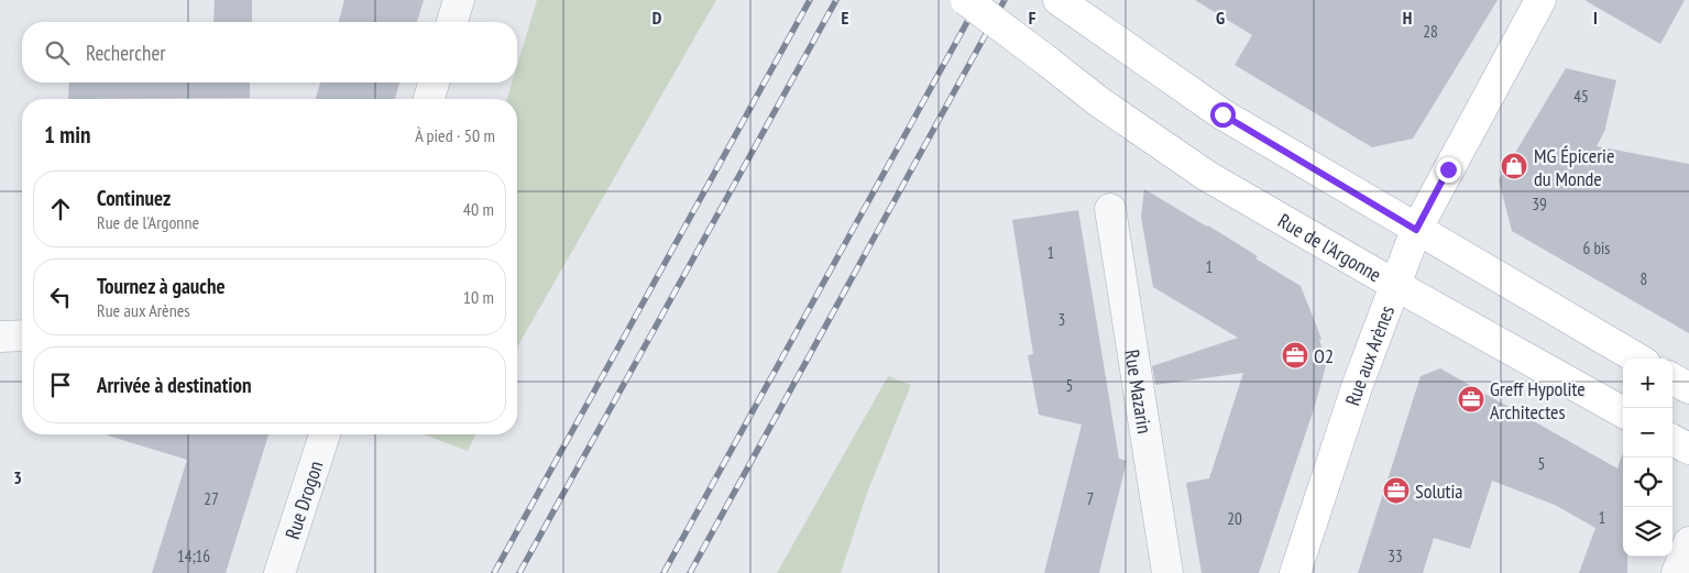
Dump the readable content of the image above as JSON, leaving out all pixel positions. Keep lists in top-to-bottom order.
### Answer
{
  "streets": {
    "main road": ["Rue de l'Argonne", "Rue aux Arènes"],
    "street": ["Rue Mazarin", "Rue Drogon"]
  },
  "crossings": [
    ["Rue de l'Argonne", "Rue aux Arènes"]
  ],
  "places": {
    "shop": ["MG Épicerie du Monde"],
    "office": ["O2", "Greff Hypolite Architectes", "Solutia"]
  },
  "house_numbers": [
    "28",
    "45",
    "39",
    "6 bis",
    "1",
    "1",
    "8",
    "3",
    "5",
    "5",
    "27",
    "7",
    "1",
    "20",
    "14;16",
    "33"
  ],
  "page": {
    "search": "Rechercher",
    "heading": ["1 min", "À pied · 50 m"],
    "list": [
      ["Continuez", "Rue de l'Argonne", "40 m"],
      ["Tournez à gauche", "Rue aux Arènes", "10 m"],
      "Arrivée à destination"
    ],
    "map_buttons": ["+", "−"]
  },
  "grid": {
    "columns": [
      "D",
      "E",
      "F",
      "G",
      "H",
      "I"
    ],
    "rows": ["3"]
  }
}
